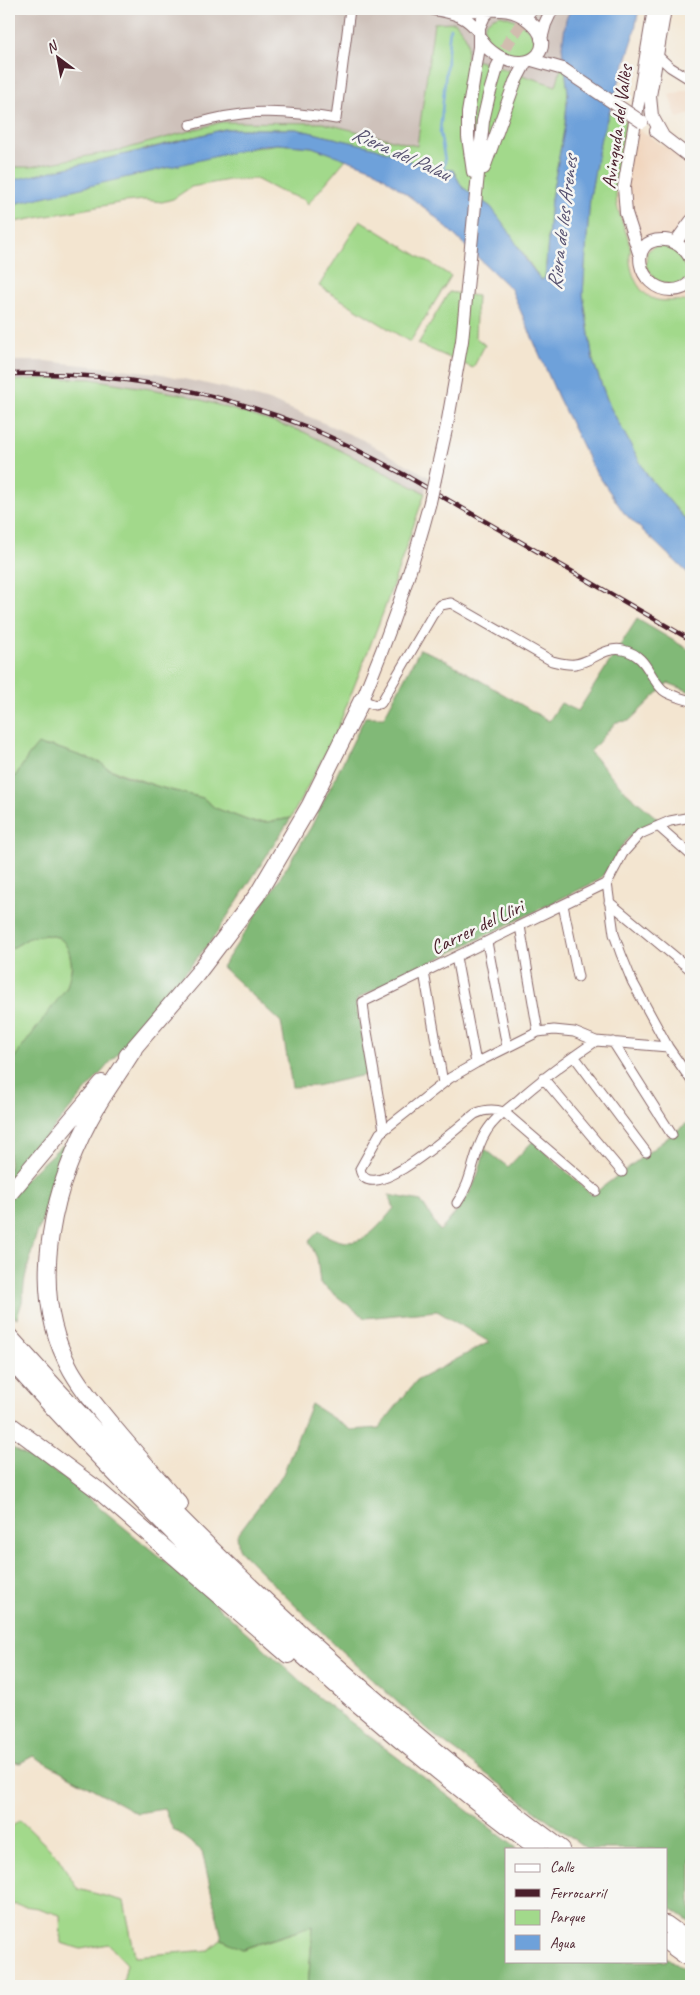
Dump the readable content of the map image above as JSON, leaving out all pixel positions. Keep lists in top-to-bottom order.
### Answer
{
  "streets": {
    "main road": ["Avinguda del Vallès"],
    "street": ["Carrer del Lliri"]
  },
  "water": ["Riera del Palau", "Riera de les Arenes"],
  "legend": [
    "Calle",
    "Ferrocarril",
    "Parque",
    "Agua"
  ],
  "north": "top left"
}
